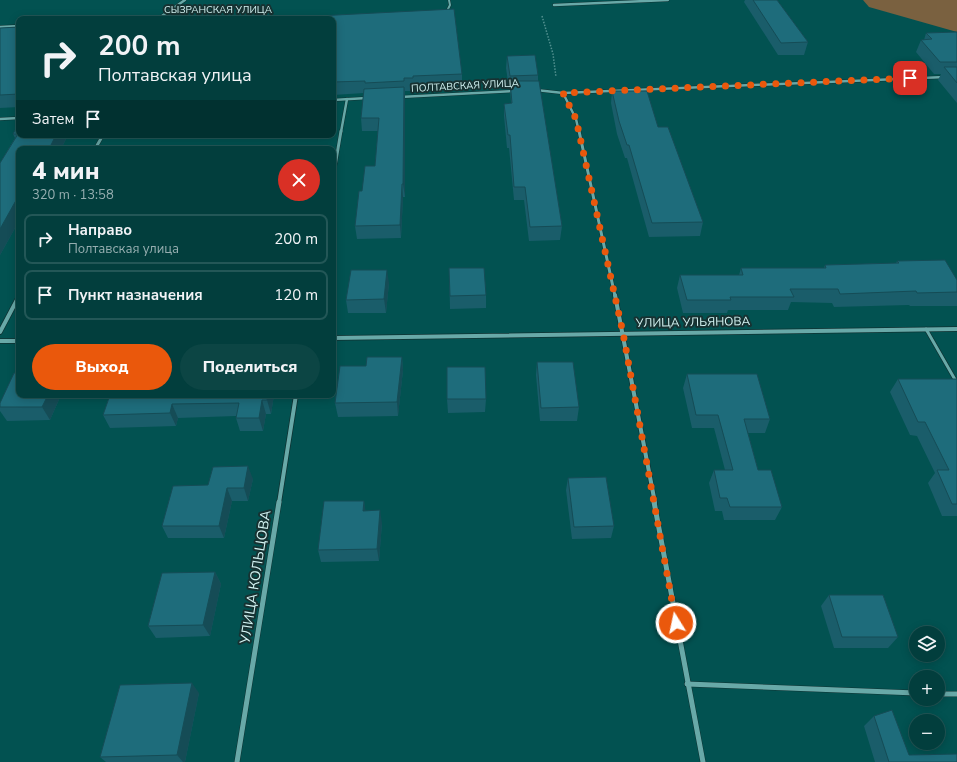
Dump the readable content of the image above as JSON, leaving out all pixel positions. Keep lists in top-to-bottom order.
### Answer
{
  "streets": {
    "street": ["ПОЛТАВСКАЯ УЛИЦА", "УЛИЦА УЛЬЯНОВА", "УЛИЦА КОЛЬЦОВА"]
  },
  "page": {
    "turn": ["200 m", "Полтавская улица"],
    "then": "Затем",
    "heading": ["4 мин", "320 m · 13:58"],
    "list": [
      {
        "name": "Направо",
        "note": "Полтавская улица",
        "value": "200 m"
      },
      {
        "name": "Пункт назначения",
        "value": "120 m"
      }
    ],
    "buttons": ["Выход", "Поделиться"],
    "map_buttons": ["+", "−"]
  }
}
